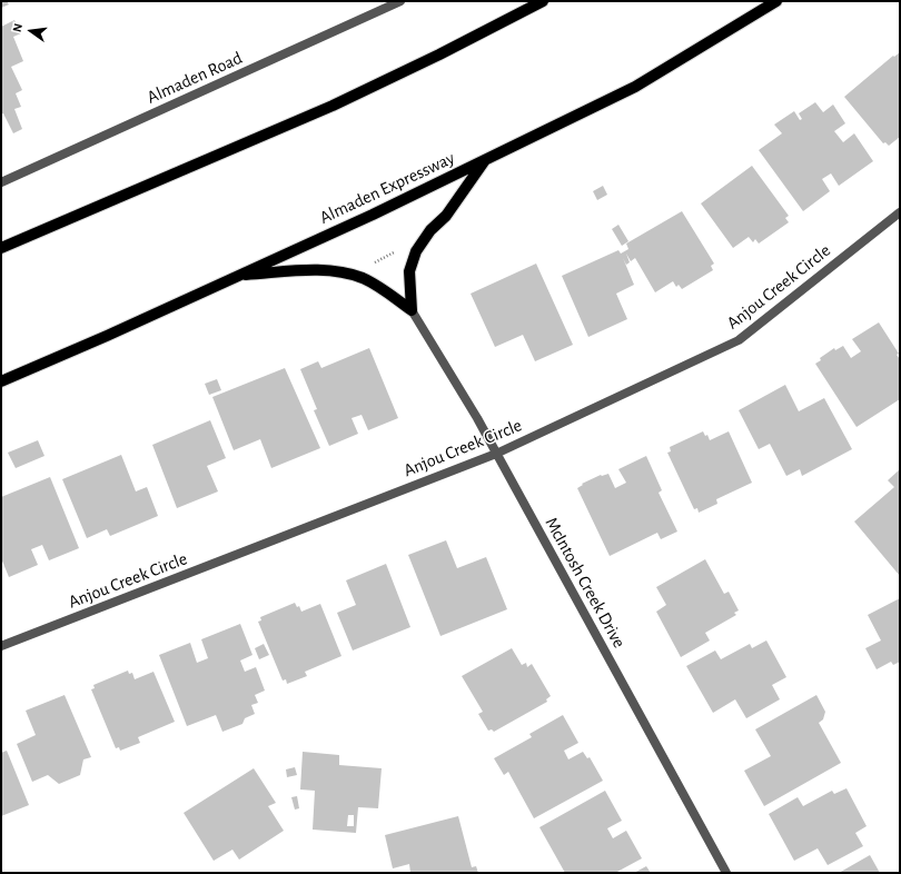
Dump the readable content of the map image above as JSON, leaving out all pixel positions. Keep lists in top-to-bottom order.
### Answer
{
  "streets": {
    "main road": ["Almaden Expressway"],
    "street": ["Almaden Road", "Anjou Creek Circle", "McIntosh Creek Drive"]
  },
  "crossings": [
    ["Anjou Creek Circle", "McIntosh Creek Drive"]
  ],
  "north": "left"
}
